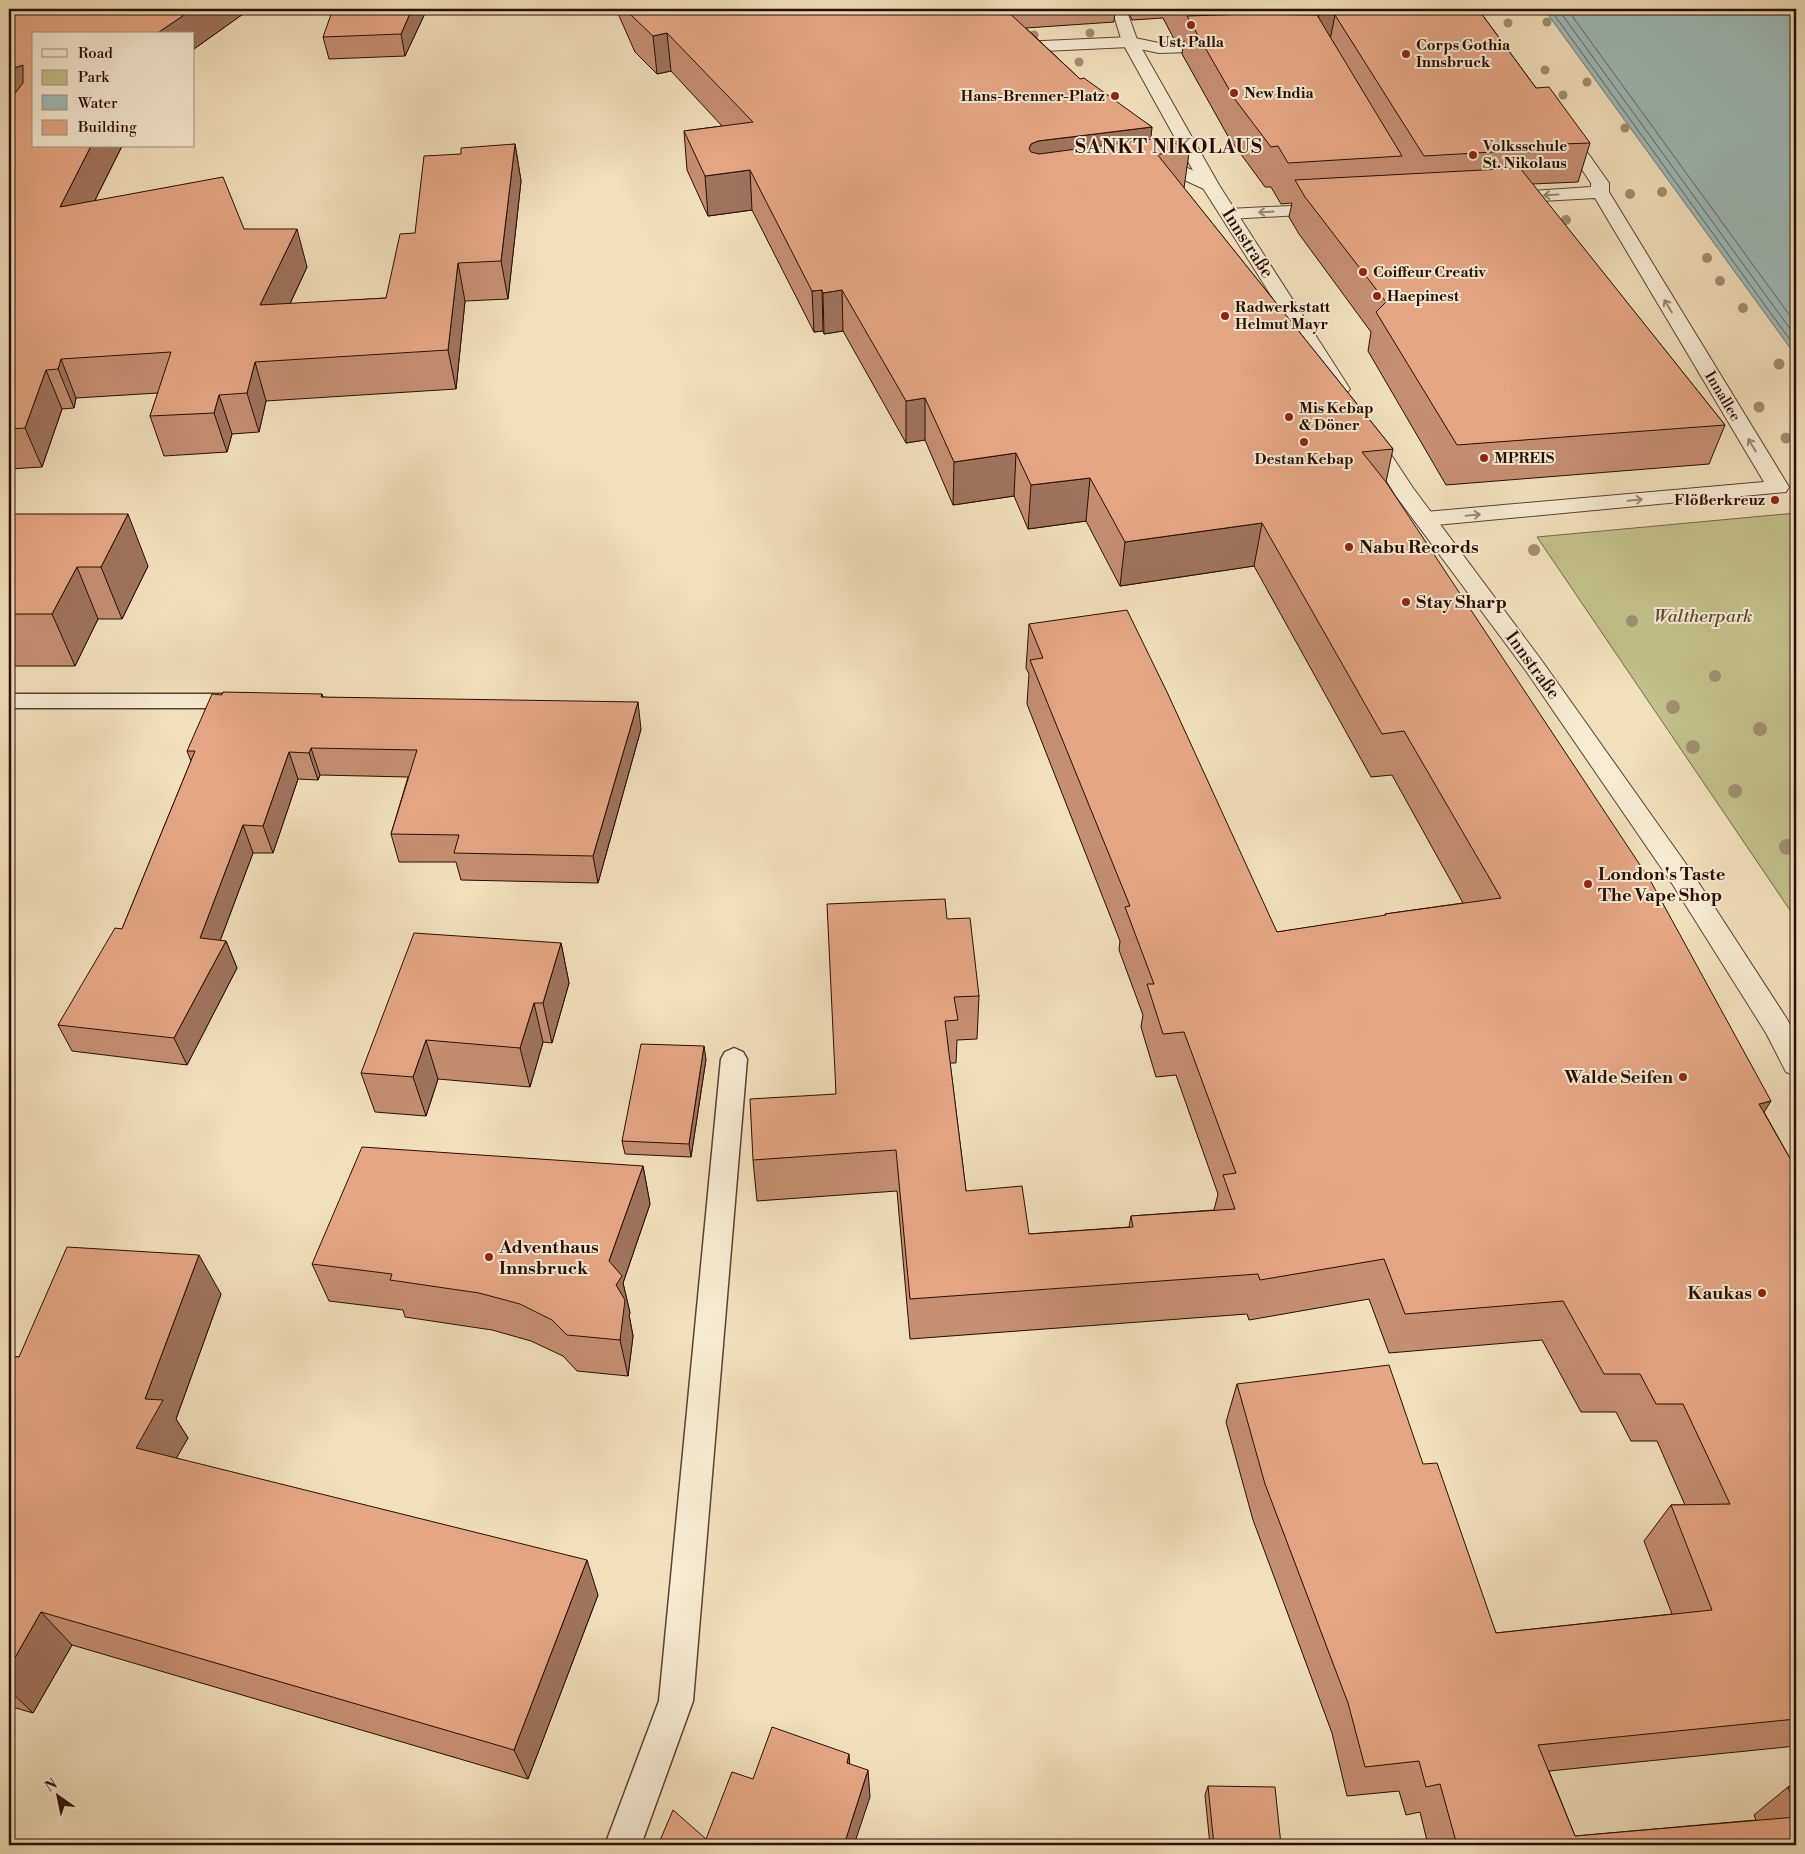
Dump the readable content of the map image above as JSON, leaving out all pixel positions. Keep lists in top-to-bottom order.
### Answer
{
  "streets": {
    "street": ["Innstraße", "Innallee"]
  },
  "crossings": [
    ["Innstraße", "Innallee"]
  ],
  "districts": ["SANKT NIKOLAUS"],
  "parks": ["Waltherpark"],
  "places": [
    "Ust. Palla",
    "Corps Gothia Innsbruck",
    "New India",
    "Hans-Brenner-Platz",
    "Volksschule St. Nikolaus",
    "Coiffeur Creativ",
    "Haepinest",
    "Radwerkstatt Helmut Mayr",
    "Mis Kebap & Döner",
    "Destan Kebap",
    "MPREIS",
    "Flößerkreuz",
    "Nabu Records",
    "Stay Sharp",
    "London's Taste The Vape Shop",
    "Walde Seifen",
    "Adventhaus Innsbruck",
    "Kaukas"
  ],
  "legend": [
    "Road",
    "Park",
    "Water",
    "Building"
  ],
  "north": "top left"
}
